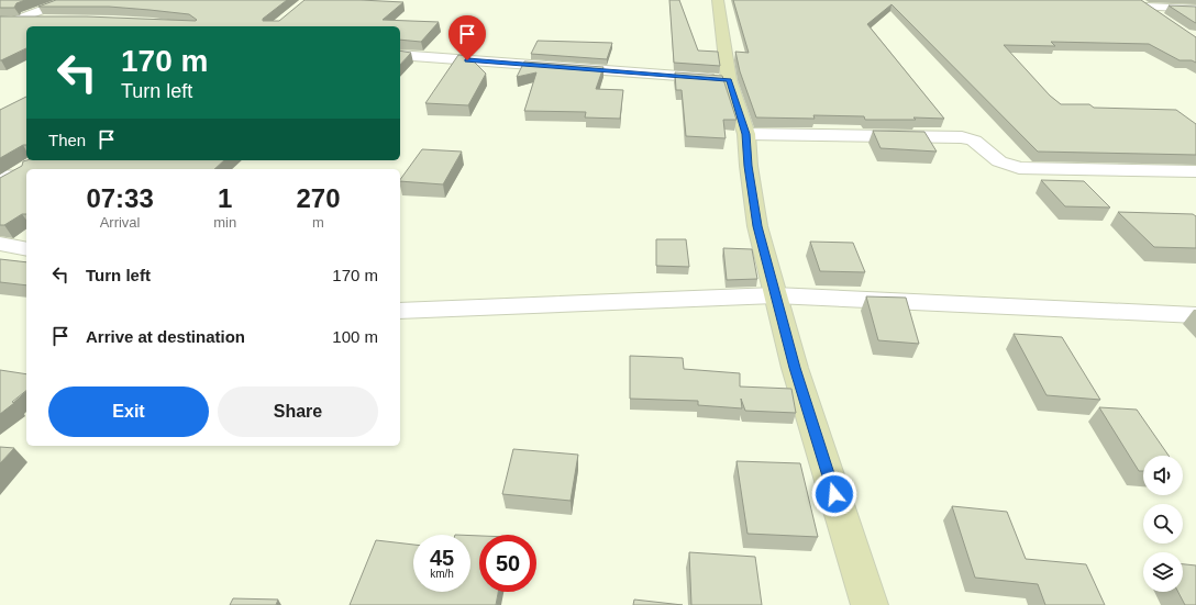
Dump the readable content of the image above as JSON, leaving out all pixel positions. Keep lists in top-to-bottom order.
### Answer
{
  "page": {
    "turn": ["170 m", "Turn left"],
    "then": "Then",
    "eta": [
      "07:33",
      "Arrival",
      "1",
      "min",
      "270",
      "m"
    ],
    "list": [
      {
        "name": "Turn left",
        "value": "170 m"
      },
      {
        "name": "Arrive at destination",
        "value": "100 m"
      }
    ],
    "buttons": ["Exit", "Share"],
    "speed": "45 km/h",
    "limit": "50"
  }
}
